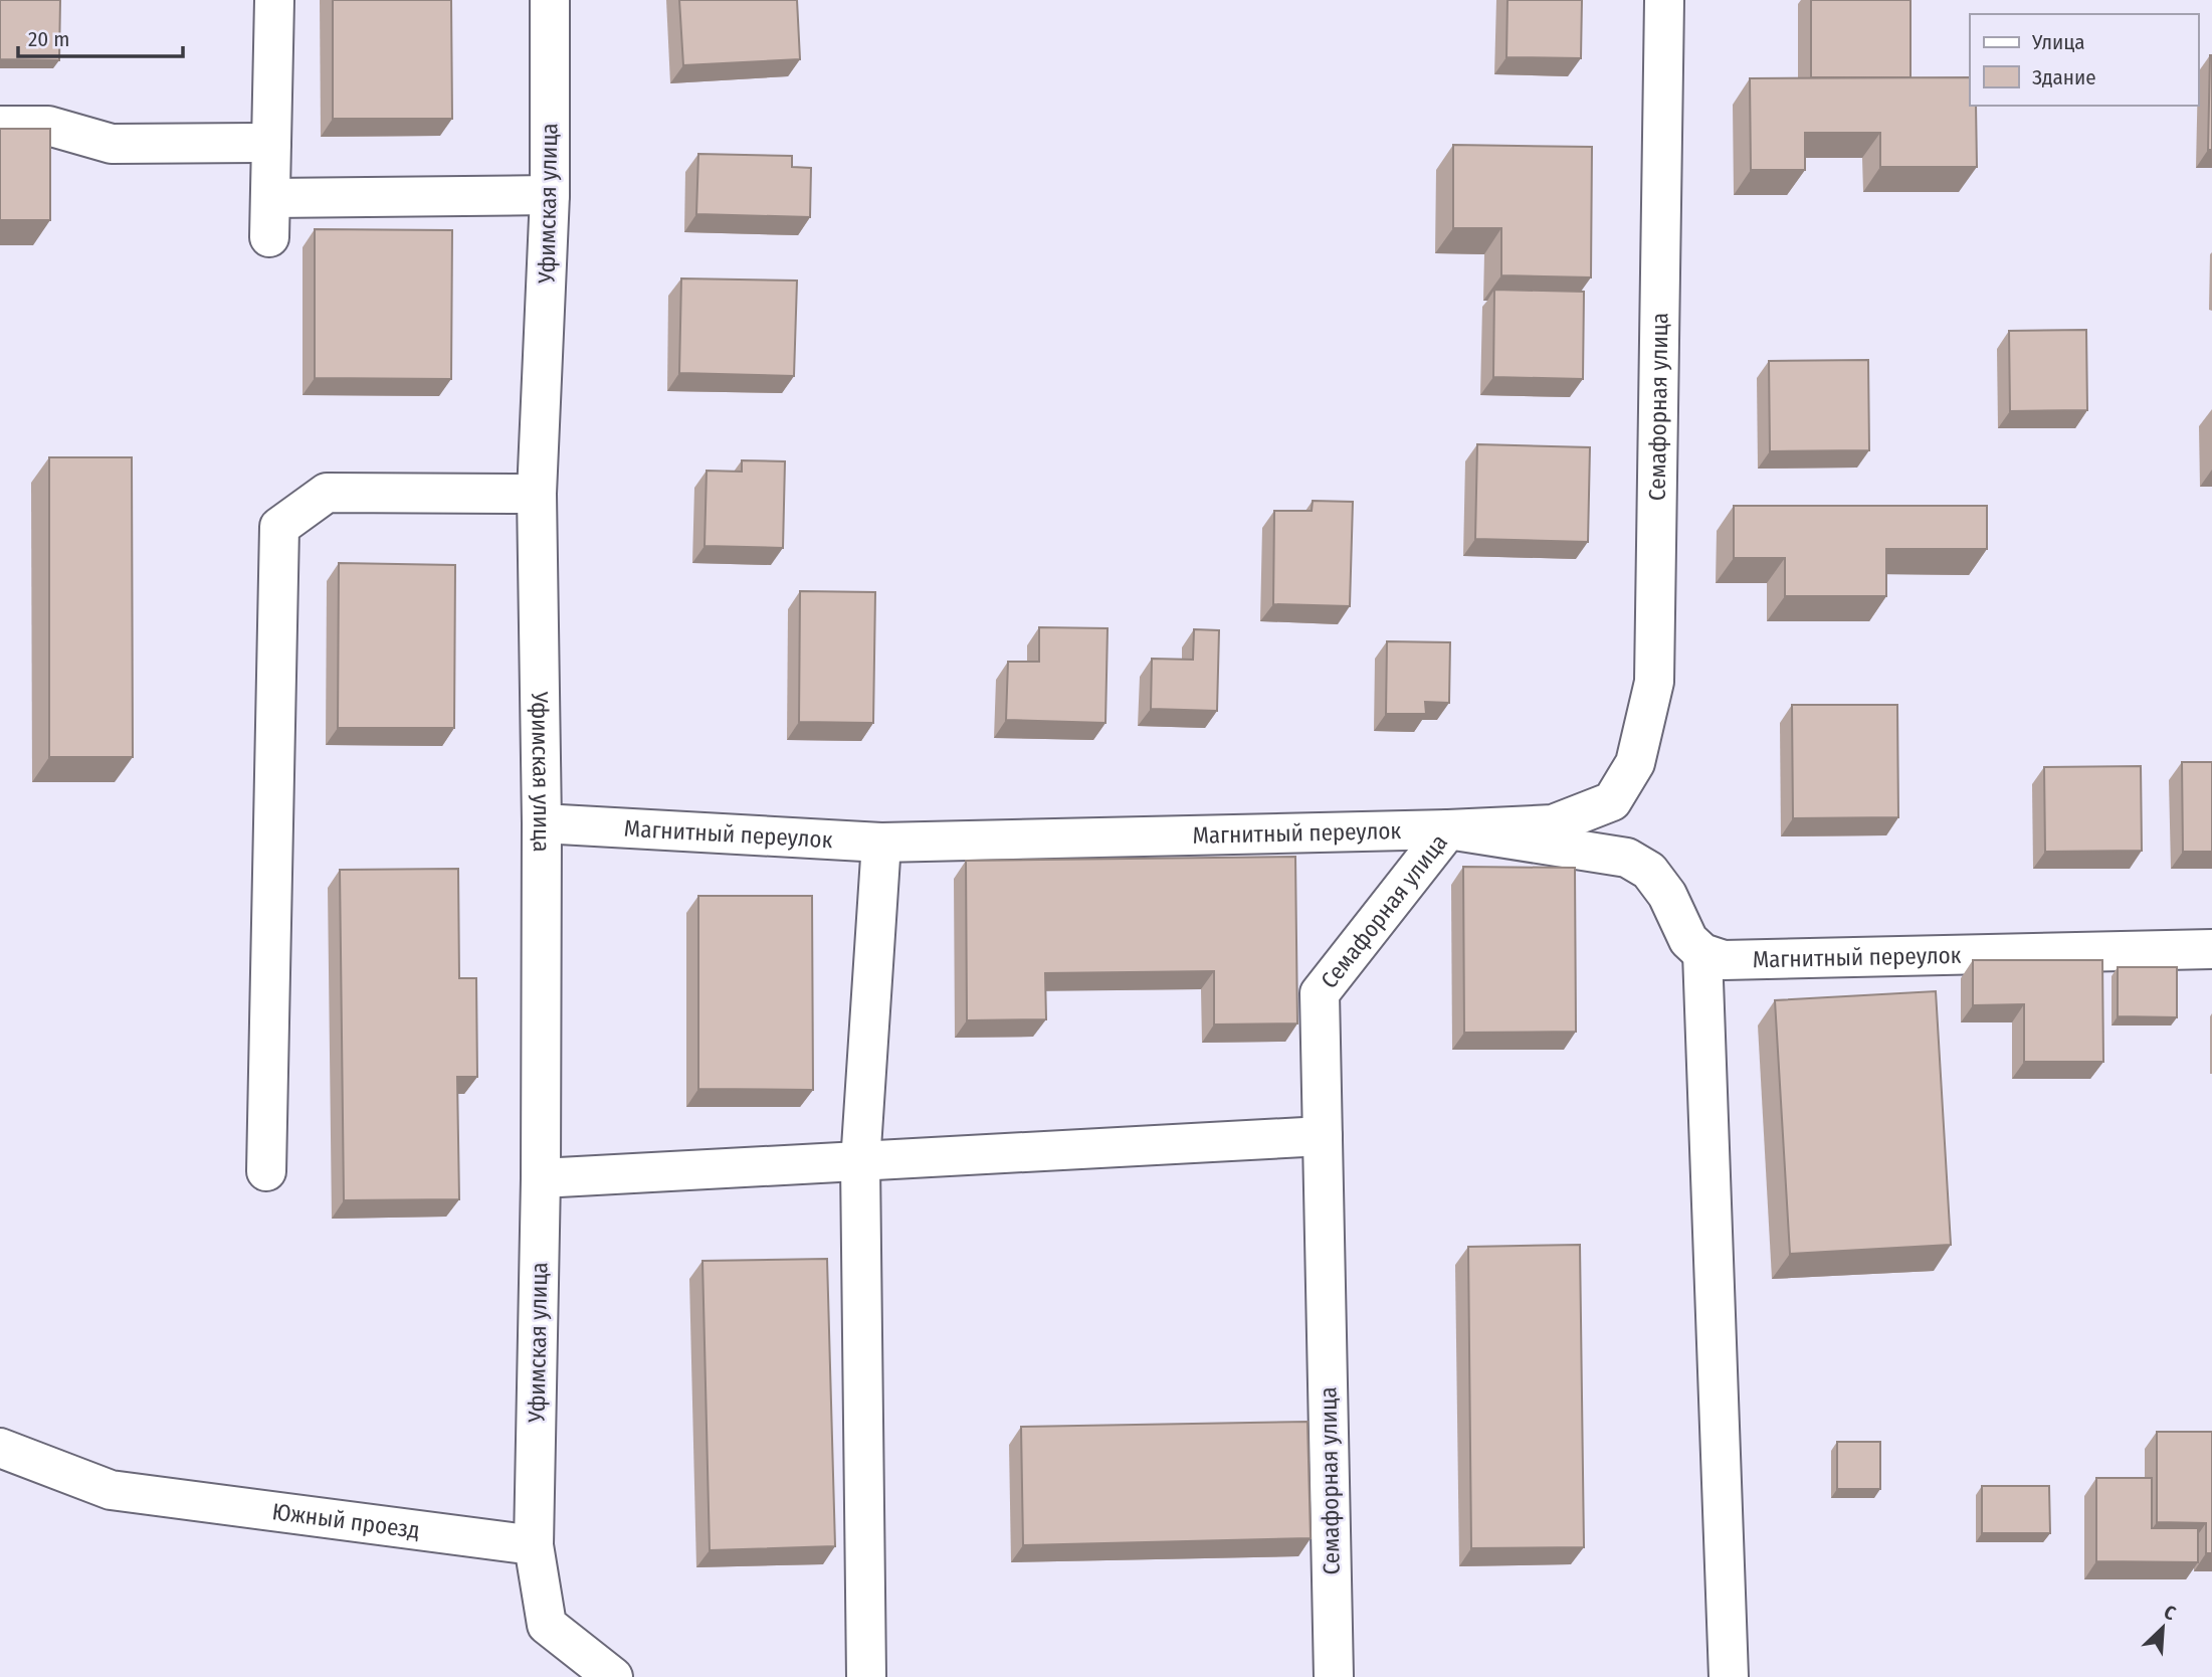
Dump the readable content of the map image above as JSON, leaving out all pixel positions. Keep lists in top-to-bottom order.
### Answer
{
  "streets": {
    "street": [
      "Уфимская улица",
      "Семафорная улица",
      "Магнитный переулок",
      "Южный проезд"
    ]
  },
  "crossings": [
    ["Уфимская улица", "Магнитный переулок"],
    ["Уфимская улица", "Южный проезд"],
    ["Семафорная улица", "Магнитный переулок"]
  ],
  "legend": ["Улица", "Здание"],
  "scale_bar": "20 m",
  "north": "top right"
}
